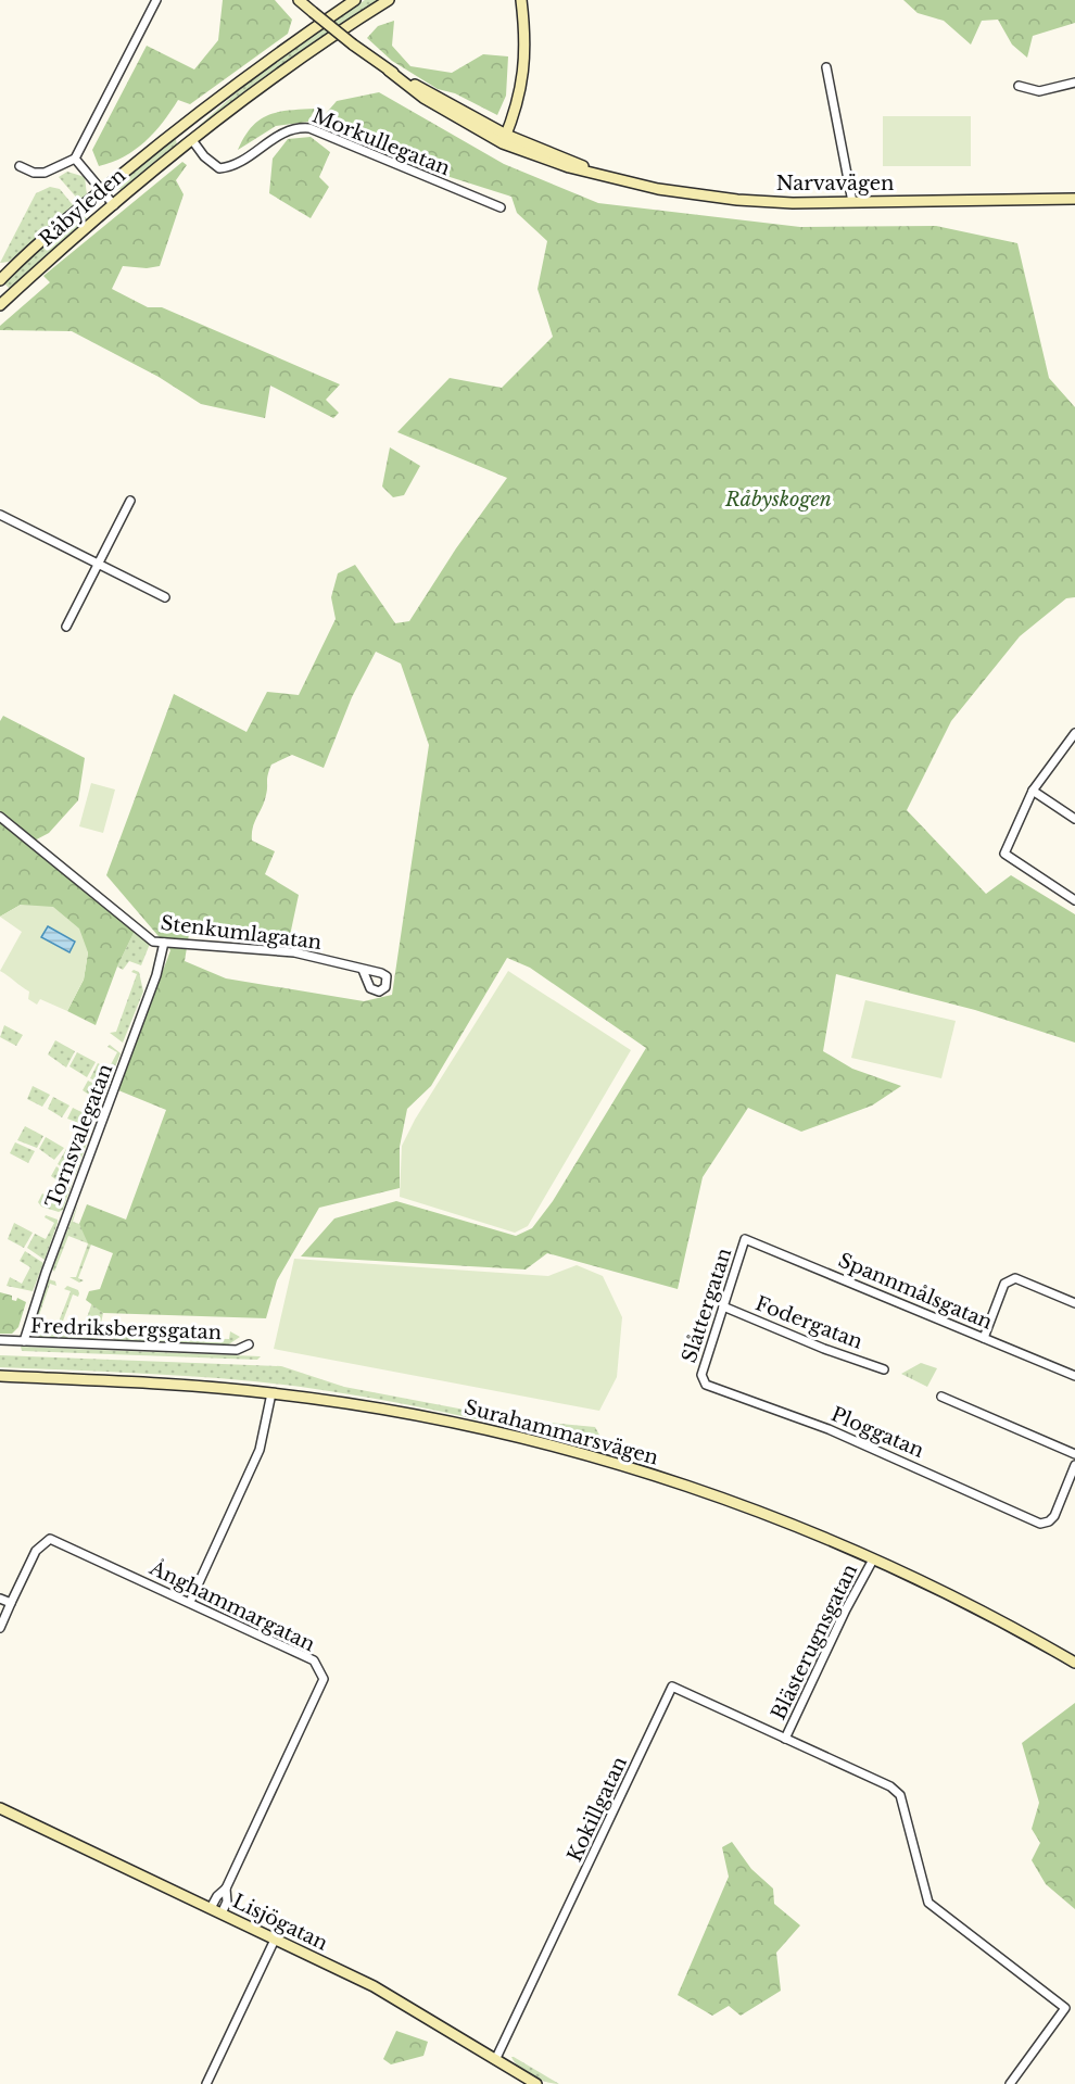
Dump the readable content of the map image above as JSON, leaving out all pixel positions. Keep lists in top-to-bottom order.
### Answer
{
  "streets": {
    "main road": [
      "Narvavägen",
      "Råbyleden",
      "Surahammarsvägen",
      "Lisjögatan"
    ],
    "street": [
      "Morkullegatan",
      "Stenkumlagatan",
      "Tornsvalegatan",
      "Spannmålsgatan",
      "Slåttergatan",
      "Fodergatan",
      "Fredriksbergsgatan",
      "Ploggatan",
      "Ånghammargatan",
      "Blästerugnsgatan",
      "Kokillgatan"
    ]
  },
  "crossings": [
    ["Morkullegatan", "Råbyleden"],
    ["Stenkumlagatan", "Tornsvalegatan"],
    ["Tornsvalegatan", "Fredriksbergsgatan"],
    ["Spannmålsgatan", "Slåttergatan"],
    ["Slåttergatan", "Fodergatan"],
    ["Slåttergatan", "Ploggatan"],
    ["Surahammarsvägen", "Blästerugnsgatan"],
    ["Ånghammargatan", "Lisjögatan"],
    ["Blästerugnsgatan", "Kokillgatan"],
    ["Kokillgatan", "Lisjögatan"]
  ],
  "parks": ["Råbyskogen"]
}
